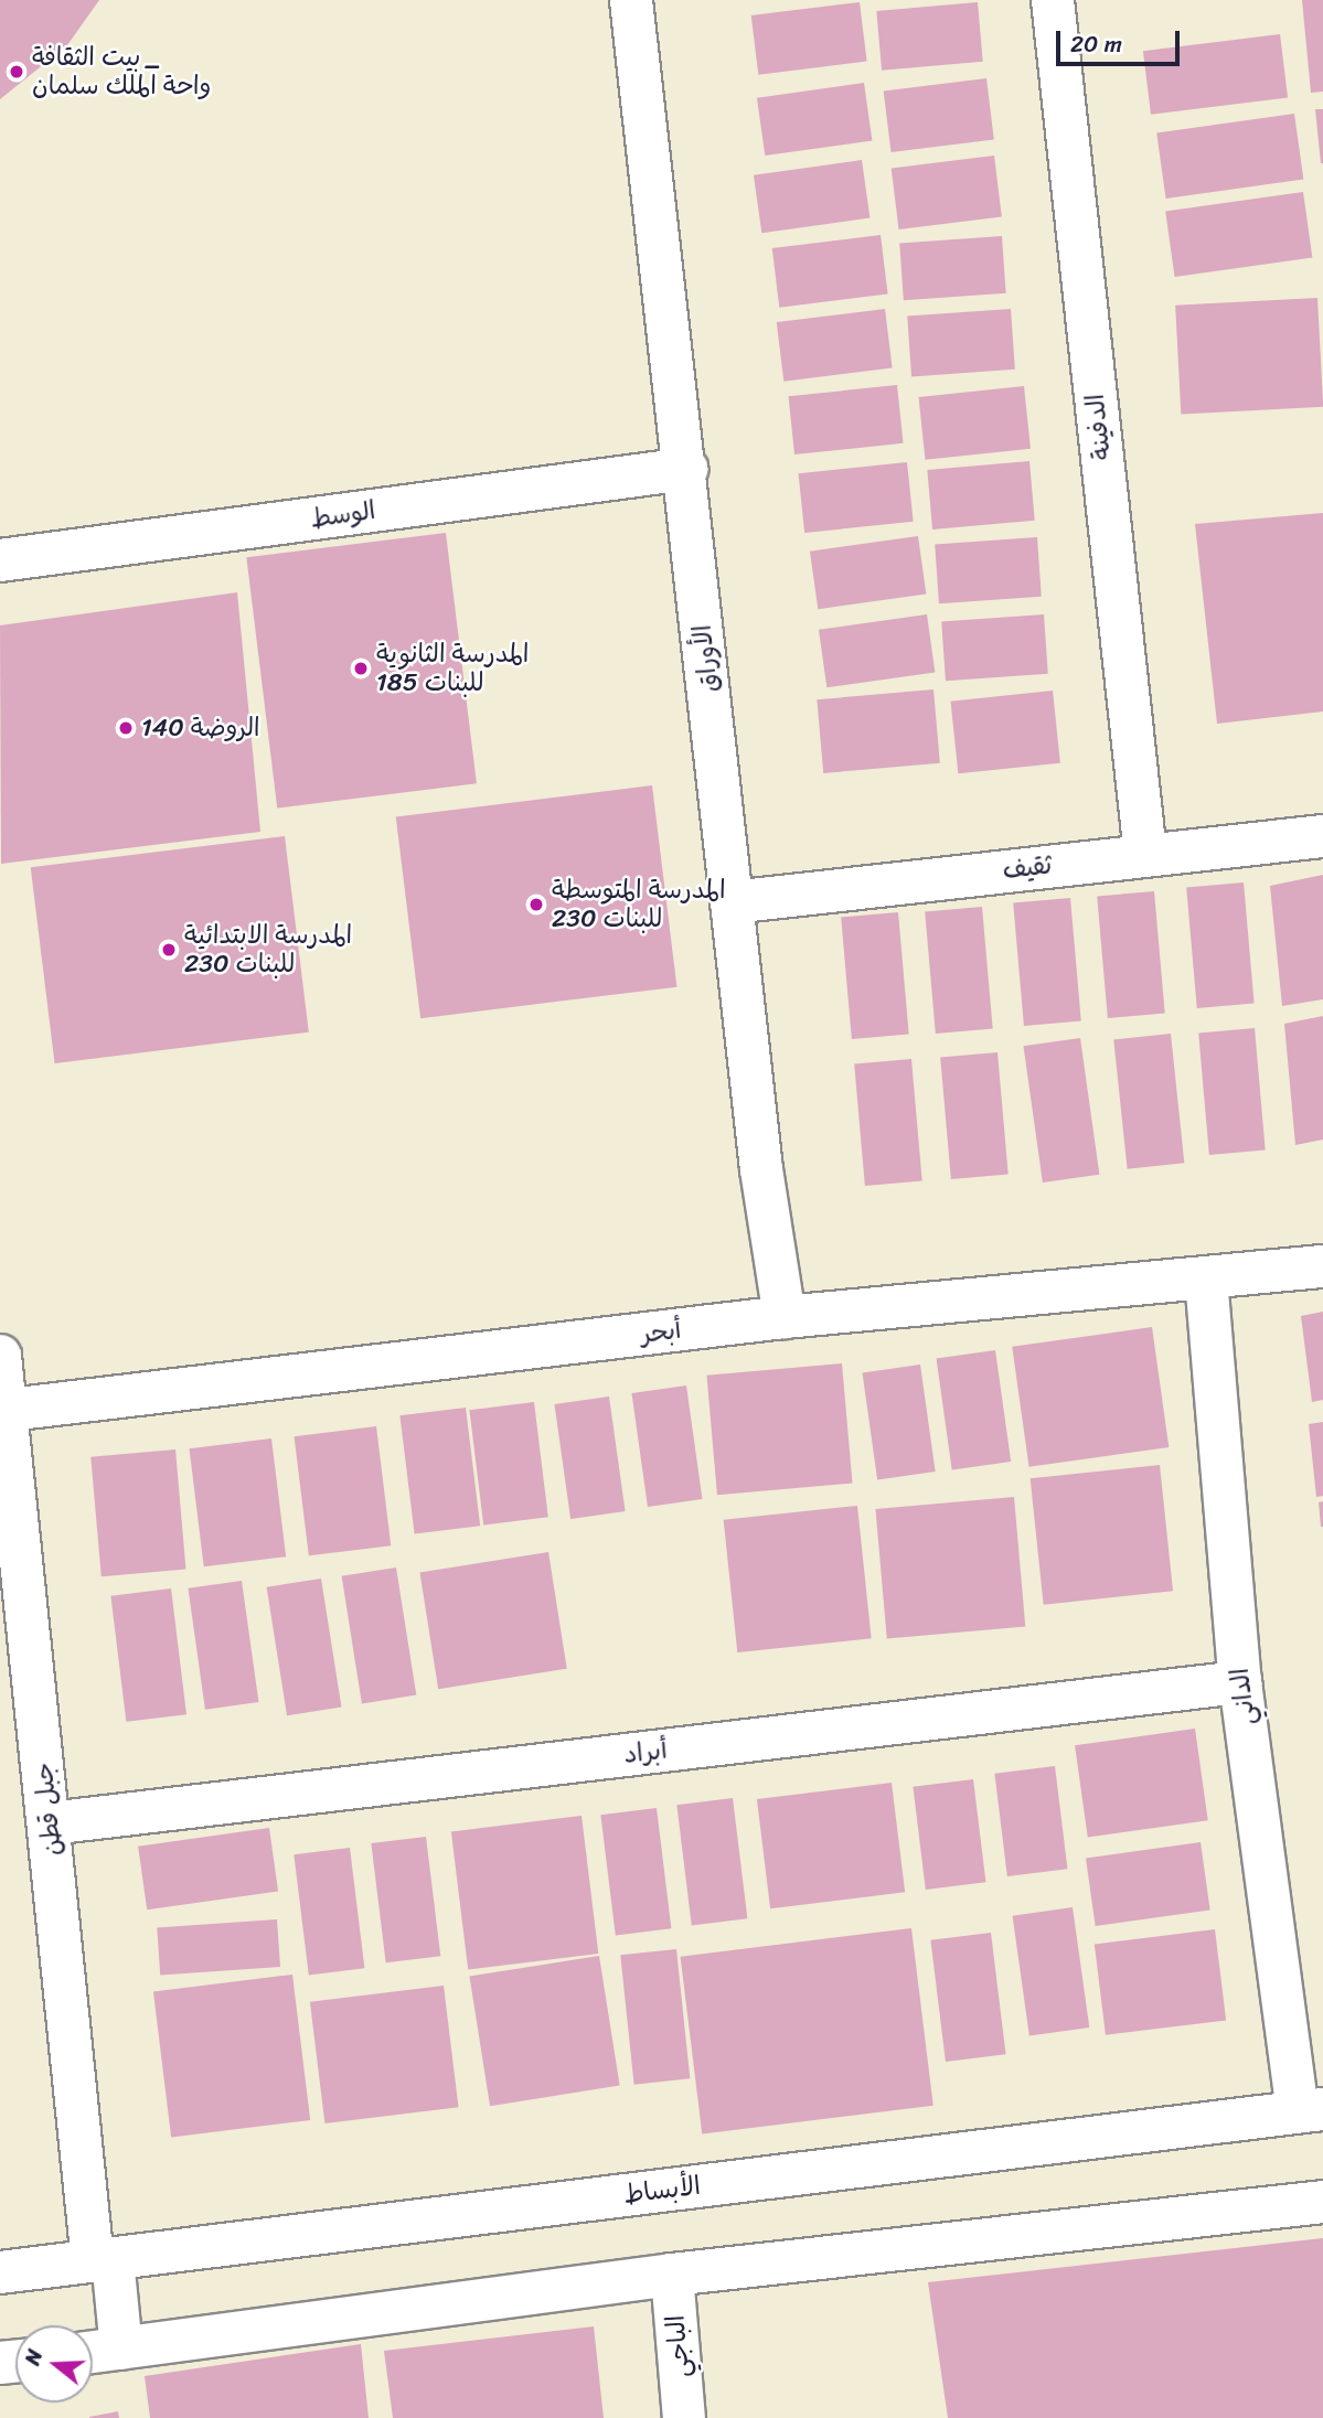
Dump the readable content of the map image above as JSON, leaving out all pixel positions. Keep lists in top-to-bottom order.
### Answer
{
  "streets": {
    "street": [
      "الدفينة",
      "الوسط",
      "الأوراق",
      "ثقيف",
      "أبحر",
      "الداني",
      "أبراد",
      "جبل قطن",
      "الأبساط",
      "الباجي"
    ]
  },
  "crossings": [
    ["الدفينة", "ثقيف"],
    ["الوسط", "الأوراق"],
    ["الأوراق", "ثقيف"],
    ["الأوراق", "أبحر"],
    ["أبحر", "الداني"],
    ["أبحر", "جبل قطن"],
    ["الداني", "أبراد"],
    ["الداني", "الأبساط"],
    ["أبراد", "جبل قطن"],
    ["جبل قطن", "الأبساط"]
  ],
  "places": [
    "بيت الثقافة _ واحة الملك سلمان",
    "المدرسة الثانوية 185 للبنات",
    "الروضة 140",
    "المدرسة المتوسطة 230 للبنات",
    "المدرسة الابتدائية 230 للبنات"
  ],
  "scale_bar": "20 m",
  "north": "left"
}
